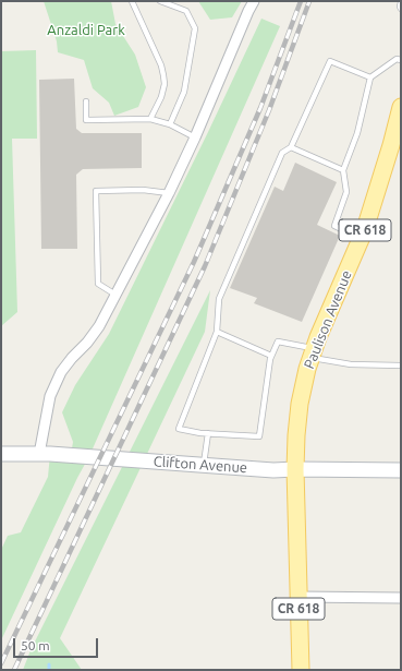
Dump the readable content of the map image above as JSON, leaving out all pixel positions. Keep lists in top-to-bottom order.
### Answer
{
  "streets": {
    "main road": ["CR 618", "Paulison Avenue", "Clifton Avenue"]
  },
  "crossings": [
    ["Paulison Avenue", "Clifton Avenue"]
  ],
  "parks": ["Anzaldi Park"],
  "scale_bar": "50 m"
}
